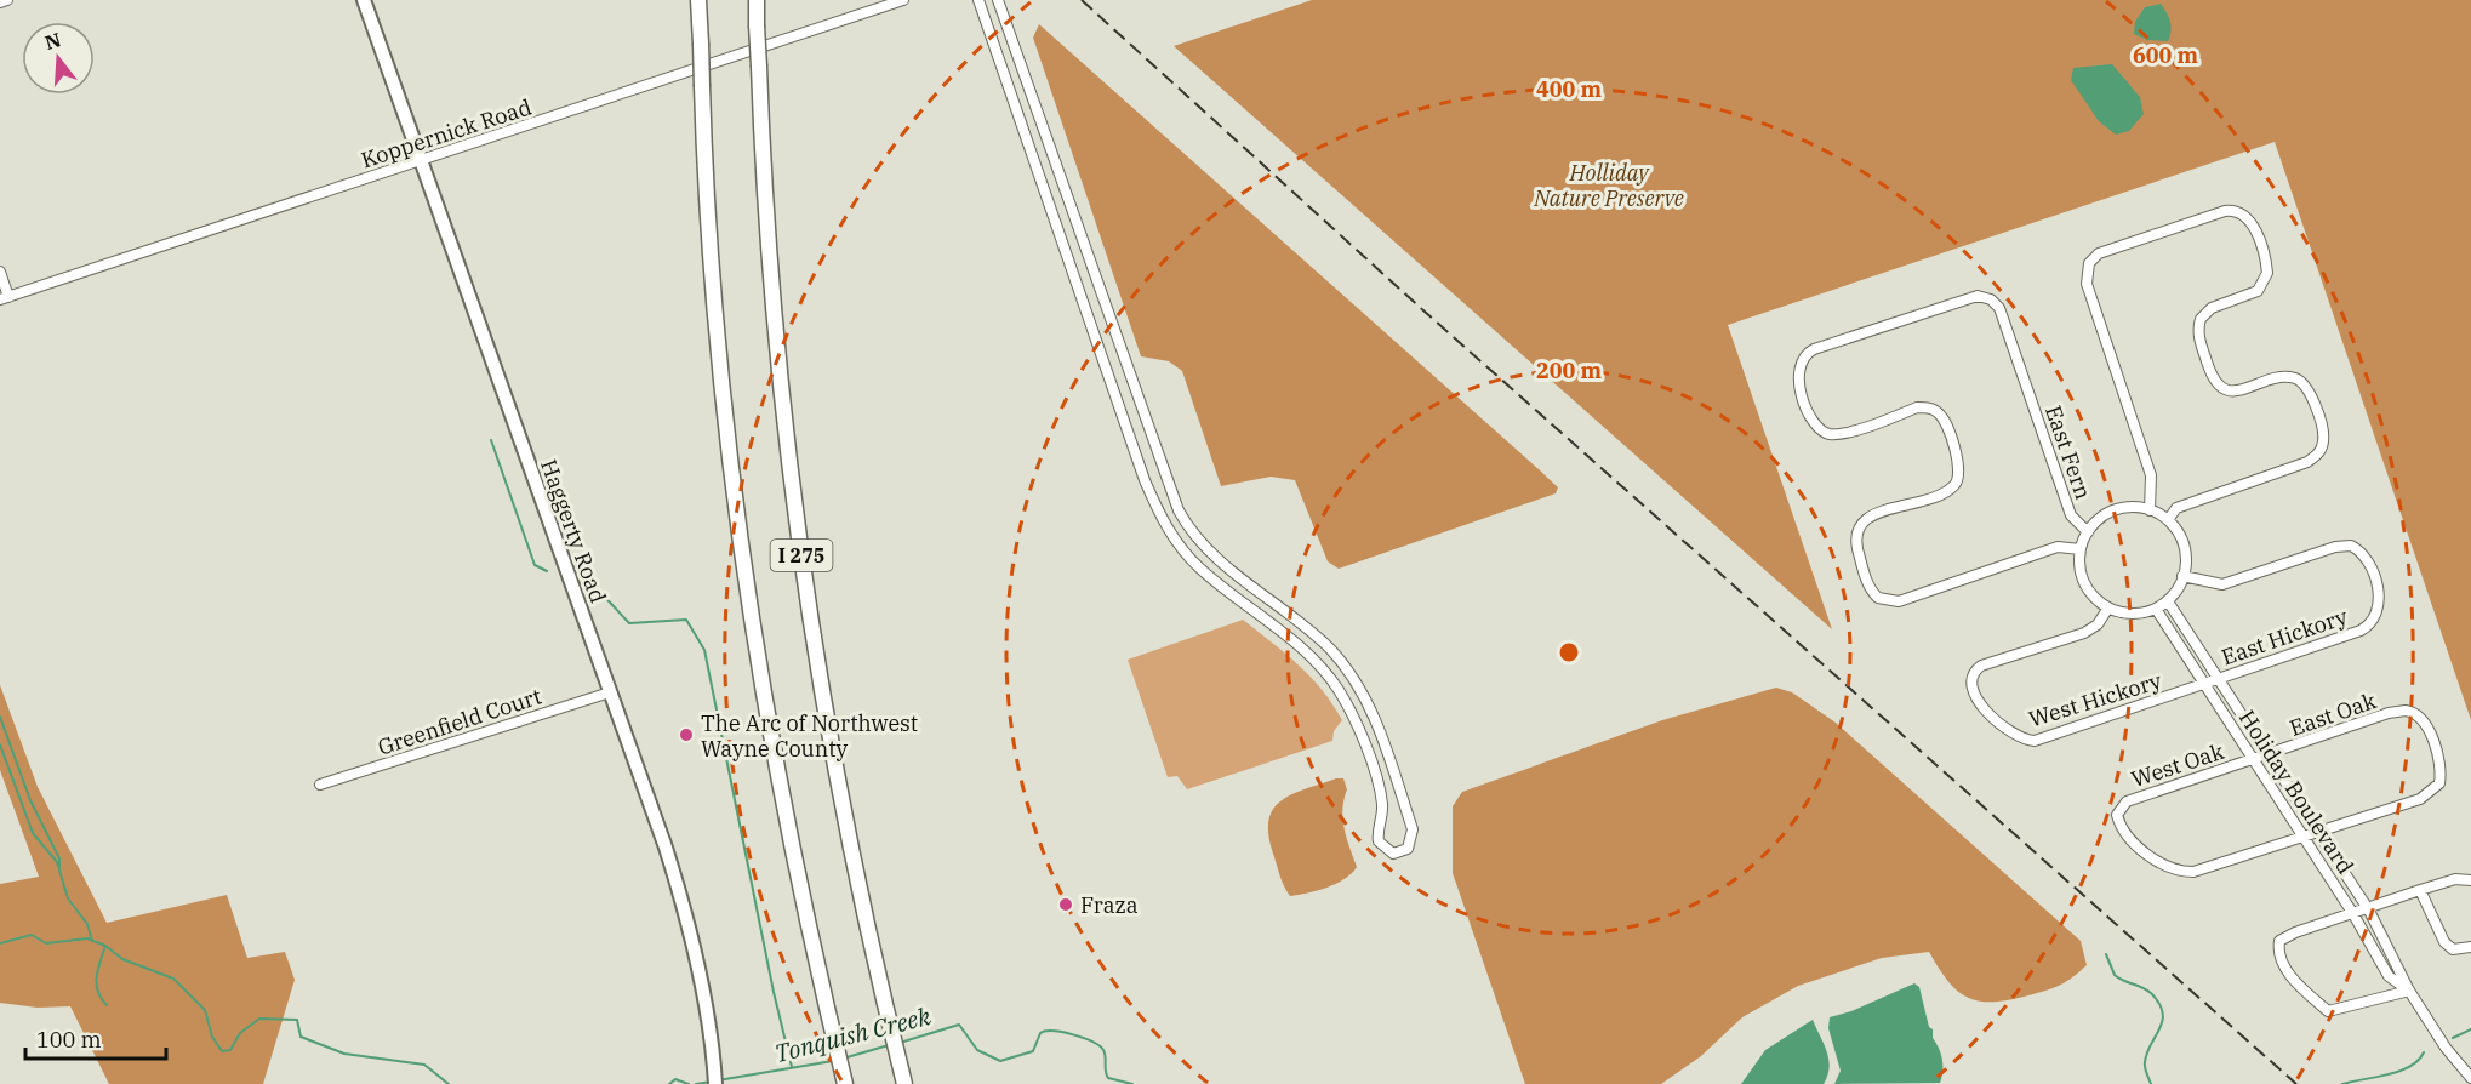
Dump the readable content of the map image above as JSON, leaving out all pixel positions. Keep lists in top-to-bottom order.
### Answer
{
  "streets": {
    "highway": ["I 275"],
    "main road": ["Haggerty Road"],
    "street": [
      "Koppernick Road",
      "East Fern",
      "East Hickory",
      "West Hickory",
      "East Oak",
      "Greenfield Court",
      "West Oak",
      "Holiday Boulevard"
    ]
  },
  "crossings": [
    ["Koppernick Road", "Haggerty Road"],
    ["East Fern", "East Hickory"],
    ["East Fern", "West Hickory"],
    ["East Fern", "Holiday Boulevard"],
    ["Haggerty Road", "Greenfield Court"],
    ["East Hickory", "West Hickory"],
    ["East Hickory", "Holiday Boulevard"],
    ["West Hickory", "Holiday Boulevard"],
    ["East Oak", "West Oak"],
    ["East Oak", "Holiday Boulevard"],
    ["West Oak", "Holiday Boulevard"]
  ],
  "water": ["Tonquish Creek"],
  "parks": ["Holliday Nature Preserve"],
  "places": ["The Arc of Northwest Wayne County", "Fraza"],
  "scale_bar": "100 m",
  "north": "top",
  "rings": ["600 m", "400 m", "200 m"]
}
